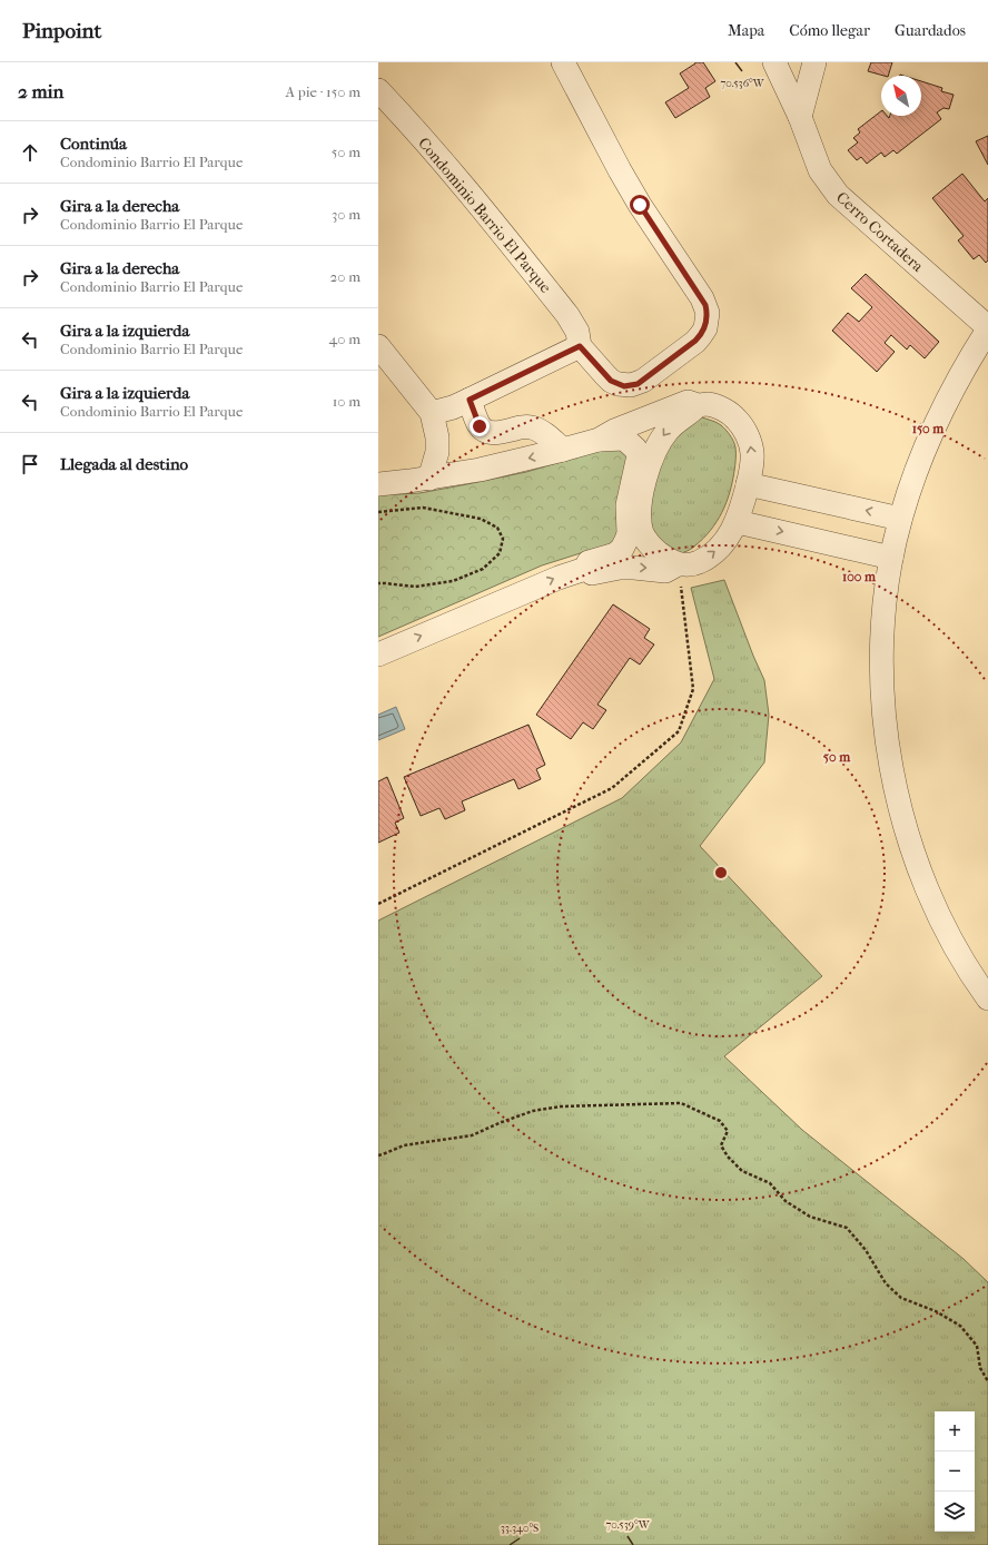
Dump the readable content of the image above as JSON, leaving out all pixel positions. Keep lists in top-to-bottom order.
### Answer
{
  "streets": {
    "street": ["Condominio Barrio El Parque", "Cerro Cortadera"]
  },
  "north": "top left",
  "page": {
    "header": "Pinpoint",
    "nav": ["Mapa", "Cómo llegar", "Guardados"],
    "heading": ["2 min", "A pie · 150 m"],
    "list": [
      ["Continúa", "Condominio Barrio El Parque", "50 m"],
      ["Gira a la derecha", "Condominio Barrio El Parque", "30 m"],
      ["Gira a la derecha", "Condominio Barrio El Parque", "20 m"],
      ["Gira a la izquierda", "Condominio Barrio El Parque", "40 m"],
      ["Gira a la izquierda", "Condominio Barrio El Parque", "10 m"],
      "Llegada al destino"
    ],
    "map_buttons": ["+", "−"]
  },
  "coordinates": ["70.536°W", "70.539°W", "33.340°S"],
  "rings": ["150 m", "100 m", "50 m"]
}
